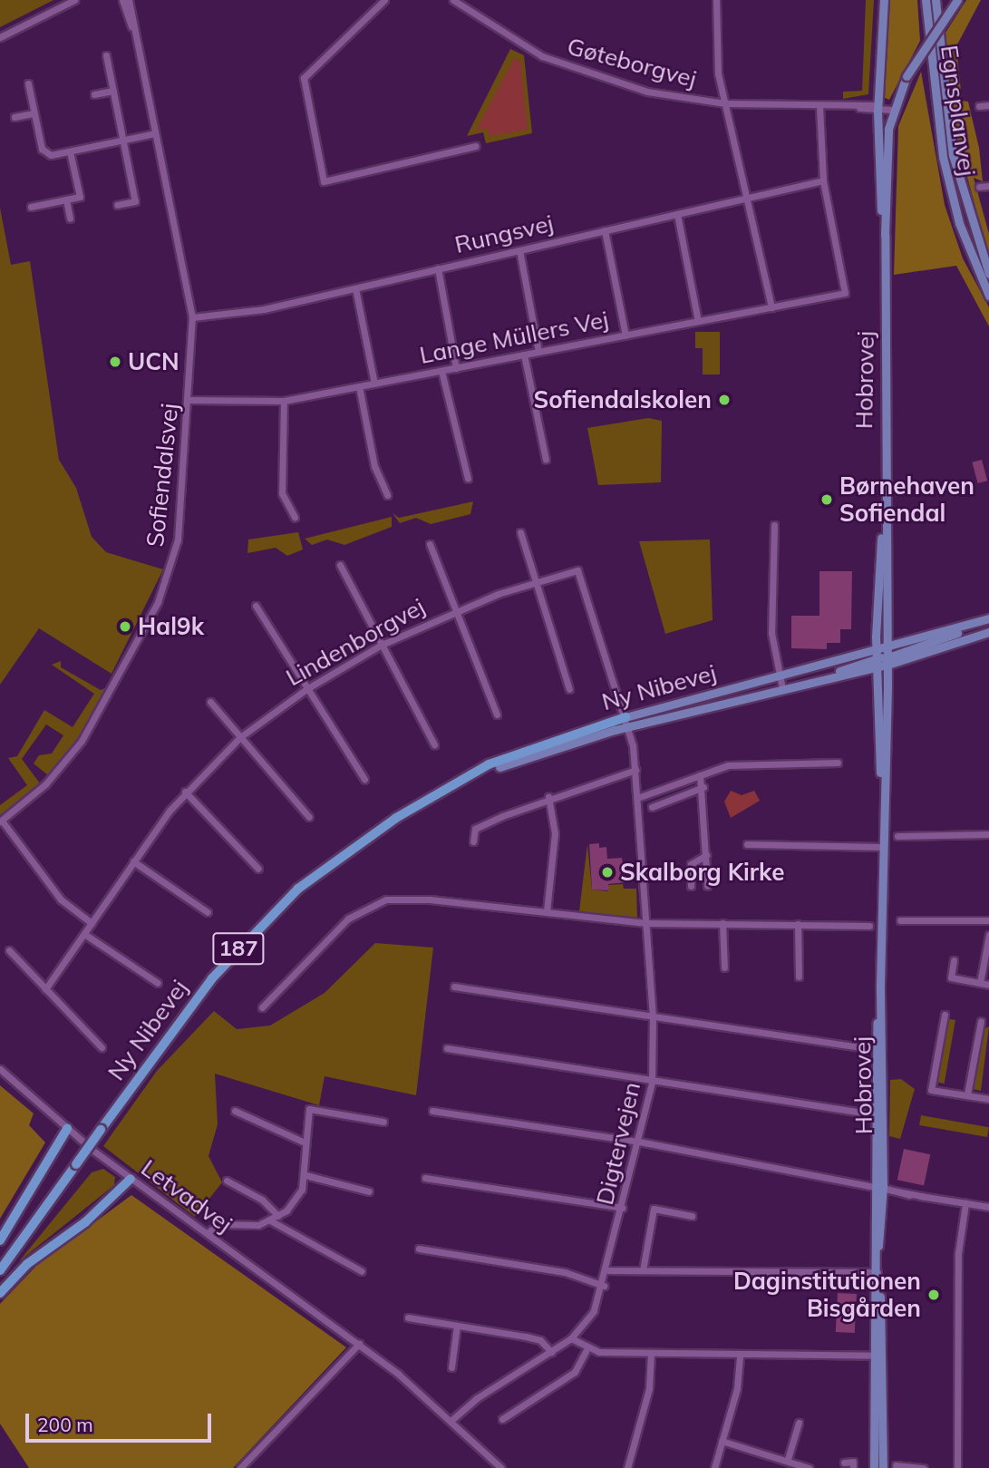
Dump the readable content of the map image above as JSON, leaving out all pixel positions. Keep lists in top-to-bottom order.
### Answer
{
  "streets": {
    "highway": ["Ny Nibevej", "187"],
    "main road": ["Egnsplanvej", "Hobrovej"],
    "street": [
      "Gøteborgvej",
      "Rungsvej",
      "Lange Müllers Vej",
      "Sofiendalsvej",
      "Lindenborgvej",
      "Digtervejen",
      "Letvadvej"
    ]
  },
  "crossings": [
    ["Gøteborgvej", "Hobrovej"],
    ["Rungsvej", "Lange Müllers Vej"],
    ["Rungsvej", "Sofiendalsvej"],
    ["Lange Müllers Vej", "Sofiendalsvej"],
    ["Hobrovej", "Ny Nibevej"],
    ["Hobrovej", "187"],
    ["Lindenborgvej", "Ny Nibevej"],
    ["Lindenborgvej", "Digtervejen"],
    ["Ny Nibevej", "187"],
    ["Ny Nibevej", "Digtervejen"],
    ["Digtervejen", "Letvadvej"]
  ],
  "places": [
    "UCN",
    "Sofiendalskolen",
    "Børnehaven Sofiendal",
    "Hal9k",
    "Skalborg Kirke",
    "Daginstitutionen Bisgården"
  ],
  "scale_bar": "200 m"
}
